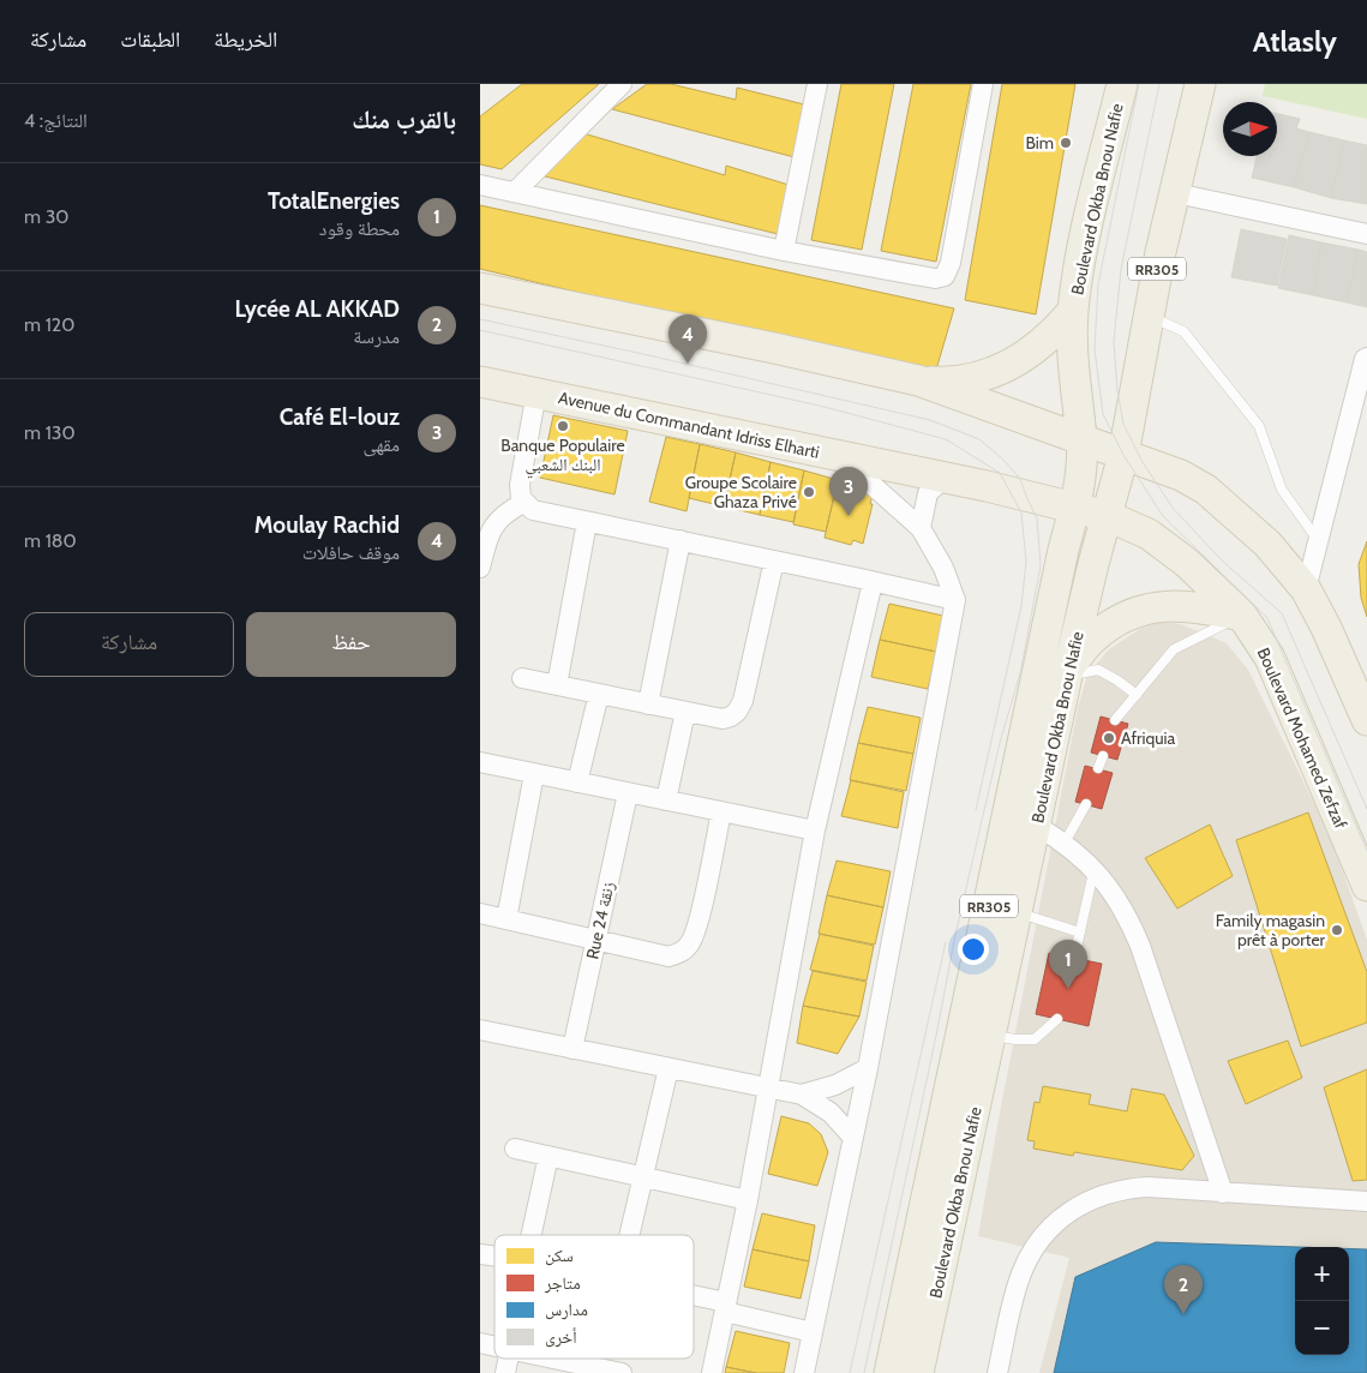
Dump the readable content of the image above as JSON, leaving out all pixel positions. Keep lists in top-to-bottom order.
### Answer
{
  "streets": {
    "main road": [
      "Boulevard Okba Bnou Nafie",
      "RR305",
      "Avenue du Commandant Idriss Elharti",
      "Boulevard Mohamed Zefzaf"
    ],
    "street": ["Rue 24 زنقة"]
  },
  "crossings": [
    ["Boulevard Okba Bnou Nafie", "Avenue du Commandant Idriss Elharti"],
    ["Boulevard Okba Bnou Nafie", "Boulevard Mohamed Zefzaf"],
    ["Avenue du Commandant Idriss Elharti", "Boulevard Mohamed Zefzaf"]
  ],
  "places": [
    "Bim",
    "Banque Populaire البنك الشعبي",
    "Groupe Scolaire Ghaza Privé",
    "Afriquia",
    "Family magasin prêt à porter"
  ],
  "legend": [
    "سكن",
    "متاجر",
    "مدارس",
    "أخرى"
  ],
  "north": "right",
  "page": {
    "header": "Atlasly",
    "nav": ["الخريطة", "الطبقات", "مشاركة"],
    "heading": ["بالقرب منك", "النتائج: 4"],
    "list": [
      {
        "mark": "1",
        "name": "TotalEnergies",
        "note": "محطة وقود",
        "value": "30 m"
      },
      {
        "mark": "2",
        "name": "Lycée AL AKKAD",
        "note": "مدرسة",
        "value": "120 m"
      },
      {
        "mark": "3",
        "name": "Café El-louz",
        "note": "مقهى",
        "value": "130 m"
      },
      {
        "mark": "4",
        "name": "Moulay Rachid",
        "note": "موقف حافلات",
        "value": "180 m"
      }
    ],
    "pins": [
      "4",
      "3",
      "1",
      "2"
    ],
    "buttons": ["حفظ", "مشاركة"],
    "map_buttons": ["+", "−"]
  }
}
